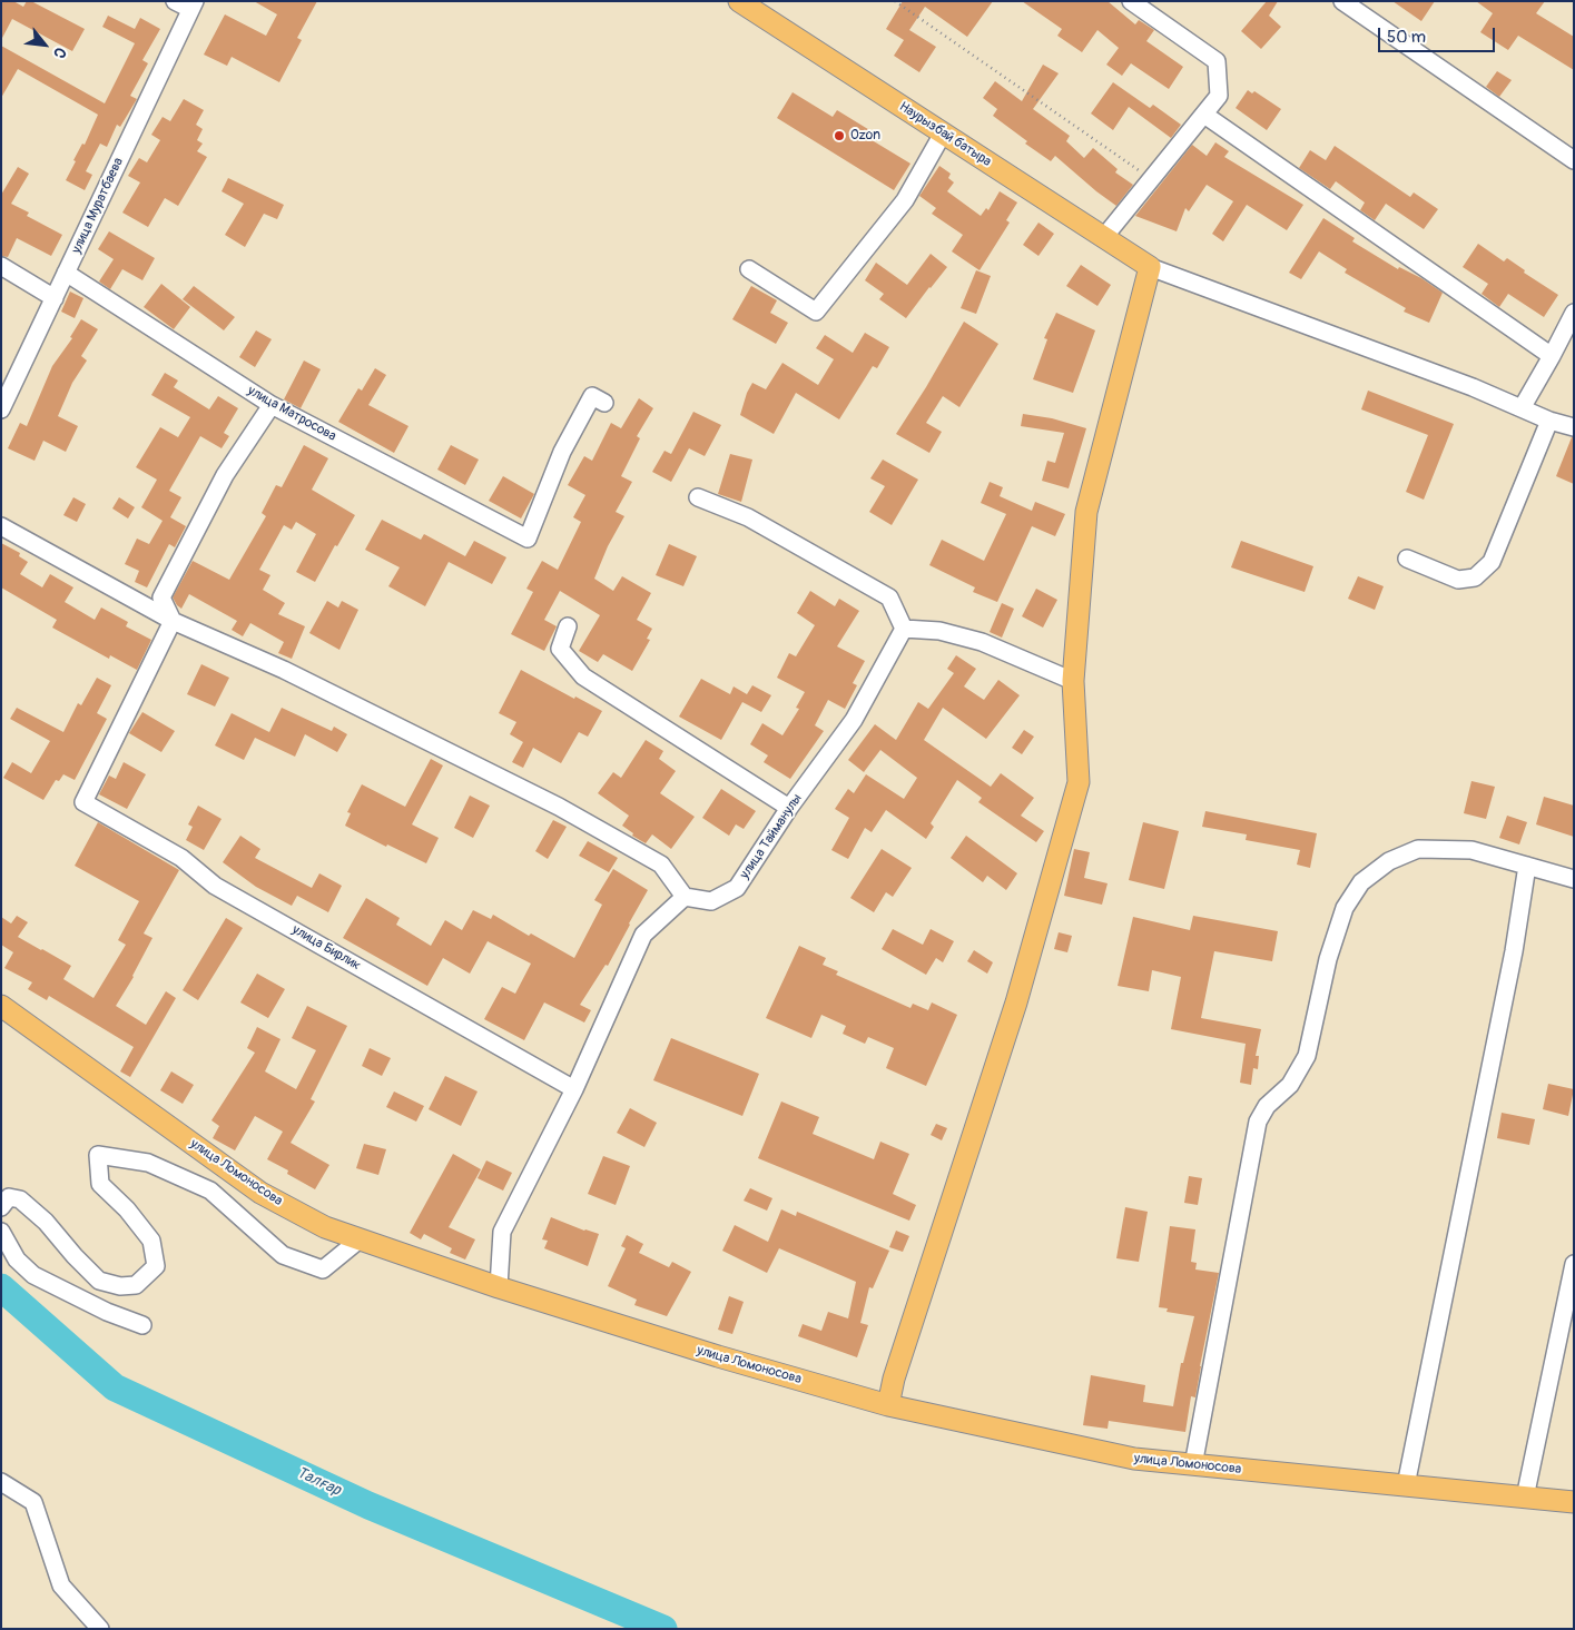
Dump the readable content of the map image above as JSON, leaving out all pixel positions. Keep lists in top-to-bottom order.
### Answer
{
  "streets": {
    "main road": ["Наурызбай батыра", "улица Ломоносова"],
    "street": [
      "улица Муратбаева",
      "улица Матросова",
      "улица Тайманулы",
      "улица Бирлик"
    ]
  },
  "crossings": [
    ["улица Муратбаева", "улица Матросова"]
  ],
  "water": ["Талғар"],
  "places": ["Ozon"],
  "scale_bar": "50 m",
  "north": "bottom right"
}
